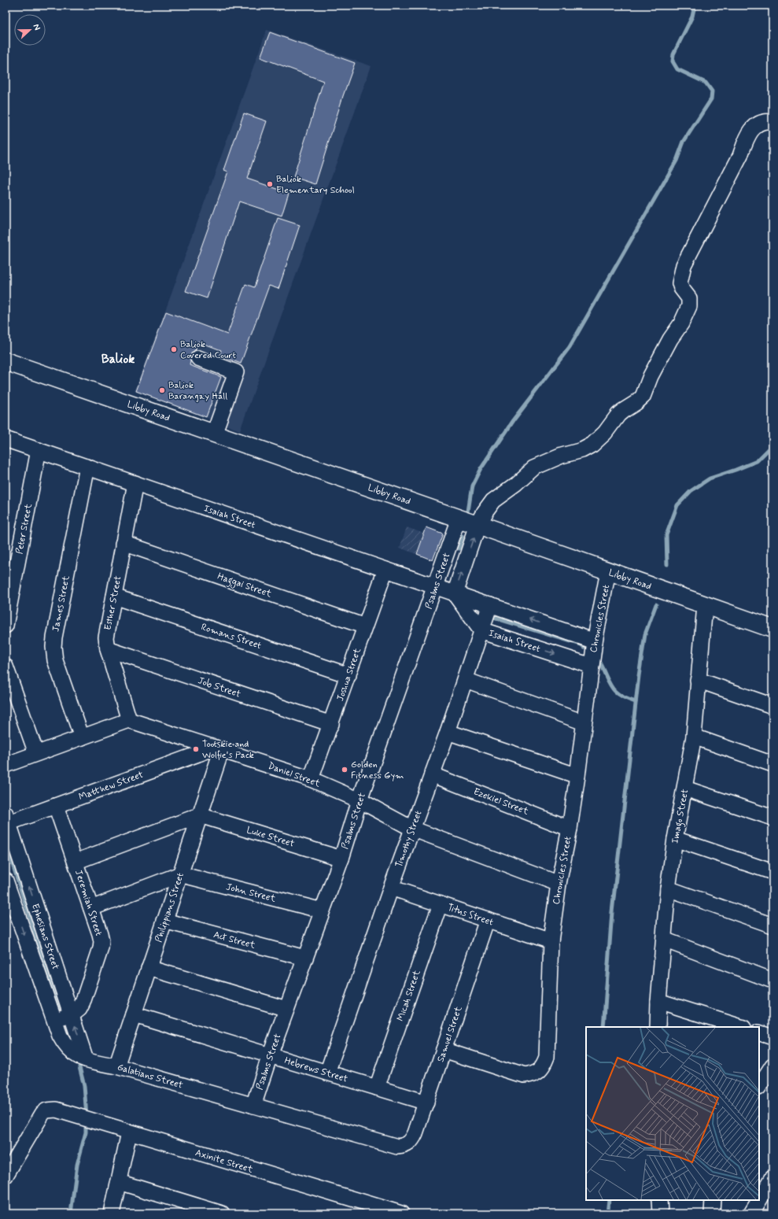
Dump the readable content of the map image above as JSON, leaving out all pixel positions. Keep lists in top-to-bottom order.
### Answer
{
  "streets": {
    "main road": ["Libby Road"],
    "street": [
      "Isaiah Street",
      "Peter Street",
      "Psalms Street",
      "Haggai Street",
      "Esther Street",
      "James Street",
      "Chronicles Street",
      "Romans Street",
      "Joshua Street",
      "Job Street",
      "Daniel Street",
      "Matthew Street",
      "Ezekiel Street",
      "Imago Street",
      "Luke Street",
      "Timothy Street",
      "John Street",
      "Jeremiah Street",
      "Philippians Street",
      "Titus Street",
      "Ephesians Street",
      "Act Street",
      "Micah Street",
      "Samuel Street",
      "Hebrews Street",
      "Galatians Street",
      "Axinite Street"
    ]
  },
  "crossings": [
    ["Libby Road", "Psalms Street"],
    ["Libby Road", "Chronicles Street"],
    ["Libby Road", "Imago Street"],
    ["Isaiah Street", "Peter Street"],
    ["Isaiah Street", "Psalms Street"],
    ["Isaiah Street", "Esther Street"],
    ["Isaiah Street", "James Street"],
    ["Isaiah Street", "Chronicles Street"],
    ["Isaiah Street", "Joshua Street"],
    ["Isaiah Street", "Timothy Street"],
    ["Psalms Street", "Daniel Street"],
    ["Psalms Street", "Luke Street"],
    ["Psalms Street", "John Street"],
    ["Psalms Street", "Act Street"],
    ["Psalms Street", "Hebrews Street"],
    ["Psalms Street", "Galatians Street"],
    ["Haggai Street", "Esther Street"],
    ["Haggai Street", "Joshua Street"],
    ["Esther Street", "Romans Street"],
    ["Esther Street", "Job Street"],
    ["Esther Street", "Daniel Street"],
    ["Chronicles Street", "Daniel Street"],
    ["Chronicles Street", "Ezekiel Street"],
    ["Chronicles Street", "Titus Street"],
    ["Chronicles Street", "Samuel Street"],
    ["Romans Street", "Joshua Street"],
    ["Joshua Street", "Job Street"],
    ["Joshua Street", "Daniel Street"],
    ["Daniel Street", "Matthew Street"],
    ["Daniel Street", "Timothy Street"],
    ["Daniel Street", "Philippians Street"],
    ["Matthew Street", "Jeremiah Street"],
    ["Matthew Street", "Philippians Street"],
    ["Matthew Street", "Ephesians Street"],
    ["Ezekiel Street", "Timothy Street"],
    ["Luke Street", "Philippians Street"],
    ["Timothy Street", "Titus Street"],
    ["Timothy Street", "Hebrews Street"],
    ["John Street", "Philippians Street"],
    ["Jeremiah Street", "Ephesians Street"],
    ["Jeremiah Street", "Galatians Street"],
    ["Philippians Street", "Act Street"],
    ["Philippians Street", "Hebrews Street"],
    ["Philippians Street", "Galatians Street"],
    ["Titus Street", "Micah Street"],
    ["Titus Street", "Samuel Street"],
    ["Ephesians Street", "Galatians Street"],
    ["Micah Street", "Hebrews Street"],
    ["Samuel Street", "Hebrews Street"],
    ["Samuel Street", "Galatians Street"]
  ],
  "one_way": ["Ephesians Street"],
  "districts": ["Baliok"],
  "places": [
    "Baliok Elementary School",
    "Baliok Covered Court",
    "Baliok Barangay Hall",
    "Tootskie and Wolfie's Pack",
    "Golden Fitness Gym"
  ],
  "north": "right"
}
